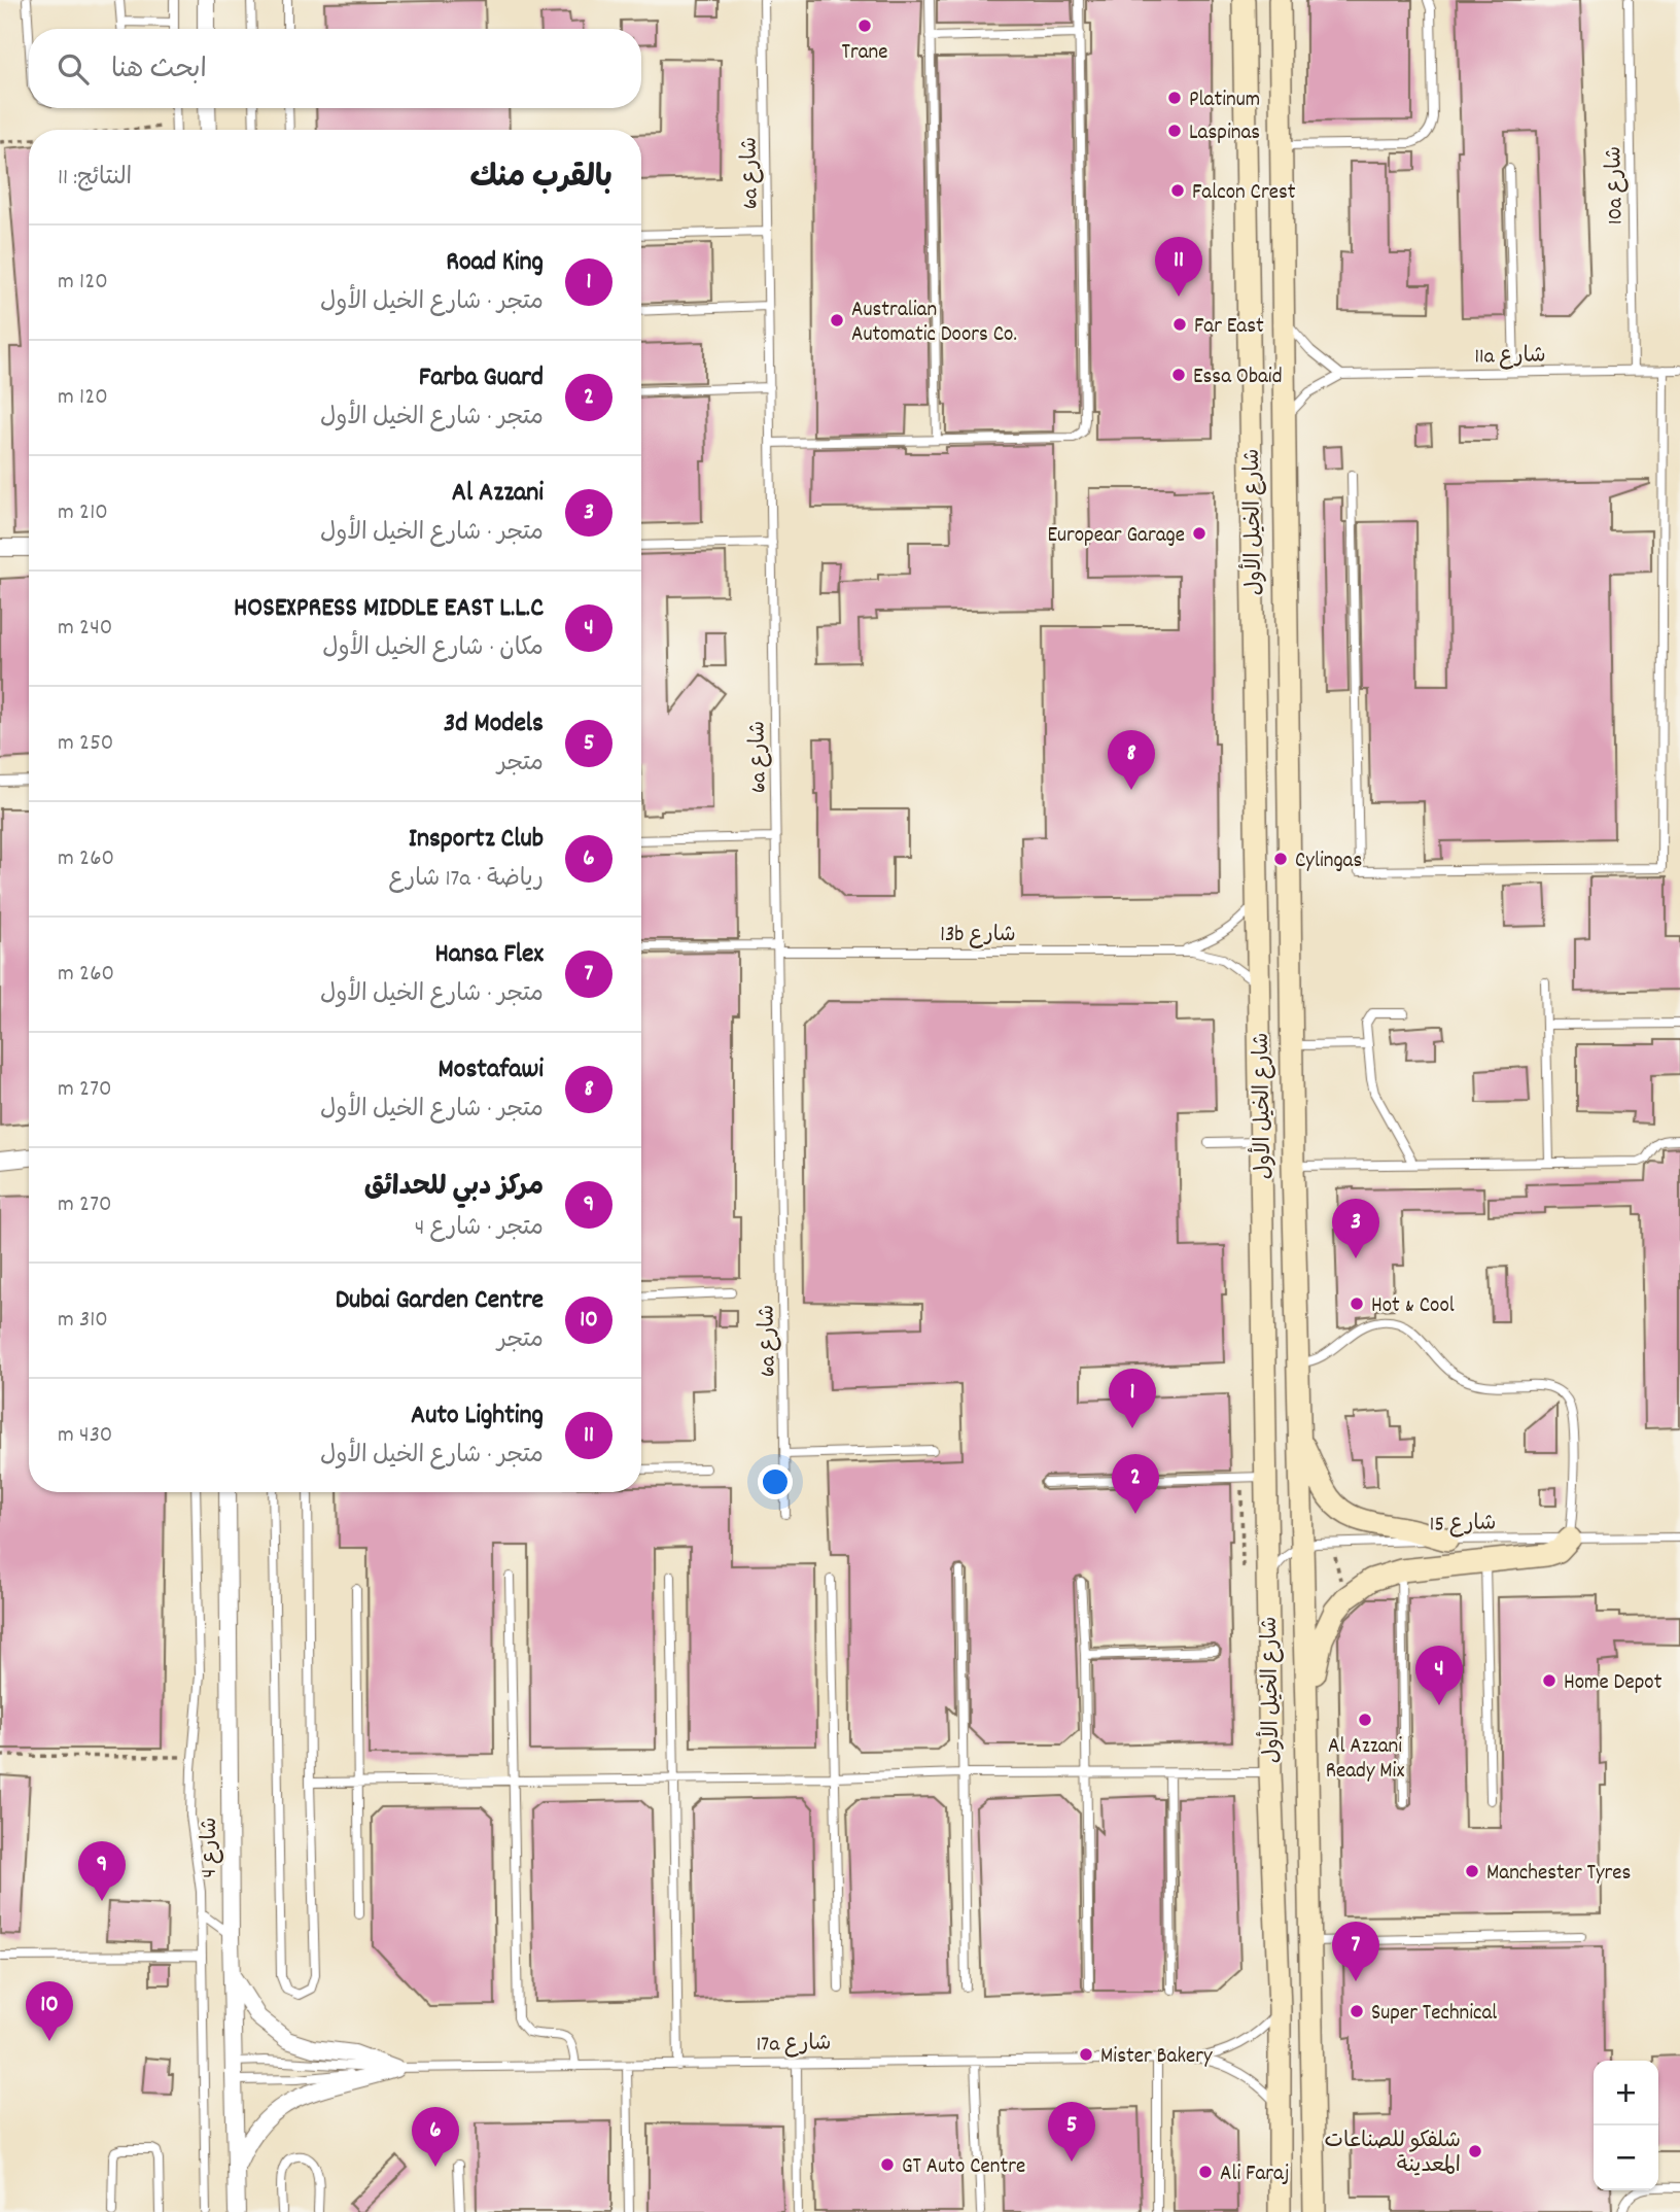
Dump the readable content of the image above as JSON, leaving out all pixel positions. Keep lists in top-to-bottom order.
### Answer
{
  "streets": {
    "main road": ["شارع الخيل الأول"],
    "street": ["شارع 4", "17a شارع"],
    "lane": [
      "6a شارع",
      "10a شارع",
      "11a شارع",
      "13b شارع",
      "شارع 15"
    ]
  },
  "crossings": [
    ["6a شارع", "13b شارع"],
    ["10a شارع", "11a شارع"],
    ["11a شارع", "شارع الخيل الأول"],
    ["شارع الخيل الأول", "13b شارع"],
    ["شارع الخيل الأول", "شارع 15"],
    ["شارع الخيل الأول", "17a شارع"],
    ["شارع 4", "17a شارع"]
  ],
  "places": [
    "Trane",
    "Platinum",
    "Laspinas",
    "Falcon Crest",
    "Australian Automatic Doors Co.",
    "Far East",
    "Essa Obaid",
    "Europear Garage",
    "Cylingas",
    "Hot & Cool",
    "Home Depot",
    "Al Azzani Ready Mix",
    "Manchester Tyres",
    "Super Technical",
    "Mister Bakery",
    "شلفكو للصناعات المعدينة",
    "GT Auto Centre",
    "Ali Faraj"
  ],
  "page": {
    "search": "ابحث هنا",
    "heading": ["بالقرب منك", "النتائج: 11"],
    "list": [
      {
        "mark": "1",
        "name": "Road King",
        "note": "متجر · شارع الخيل الأول",
        "value": "120 m"
      },
      {
        "mark": "2",
        "name": "Farba Guard",
        "note": "متجر · شارع الخيل الأول",
        "value": "120 m"
      },
      {
        "mark": "3",
        "name": "Al Azzani",
        "note": "متجر · شارع الخيل الأول",
        "value": "210 m"
      },
      {
        "mark": "4",
        "name": "HOSEXPRESS MIDDLE EAST L.L.C",
        "note": "مكان · شارع الخيل الأول",
        "value": "240 m"
      },
      {
        "mark": "5",
        "name": "3d Models",
        "note": "متجر",
        "value": "250 m"
      },
      {
        "mark": "6",
        "name": "Insportz Club",
        "note": "رياضة · 17a شارع",
        "value": "260 m"
      },
      {
        "mark": "7",
        "name": "Hansa Flex",
        "note": "متجر · شارع الخيل الأول",
        "value": "260 m"
      },
      {
        "mark": "8",
        "name": "Mostafawi",
        "note": "متجر · شارع الخيل الأول",
        "value": "270 m"
      },
      {
        "mark": "9",
        "name": "مركز دبي للحدائق",
        "note": "متجر · شارع 4",
        "value": "270 m"
      },
      {
        "mark": "10",
        "name": "Dubai Garden Centre",
        "note": "متجر",
        "value": "310 m"
      },
      {
        "mark": "11",
        "name": "Auto Lighting",
        "note": "متجر · شارع الخيل الأول",
        "value": "430 m"
      }
    ],
    "pins": [
      "11",
      "8",
      "3",
      "1",
      "2",
      "4",
      "9",
      "7",
      "10",
      "5",
      "6"
    ],
    "map_buttons": ["+", "−"]
  }
}
